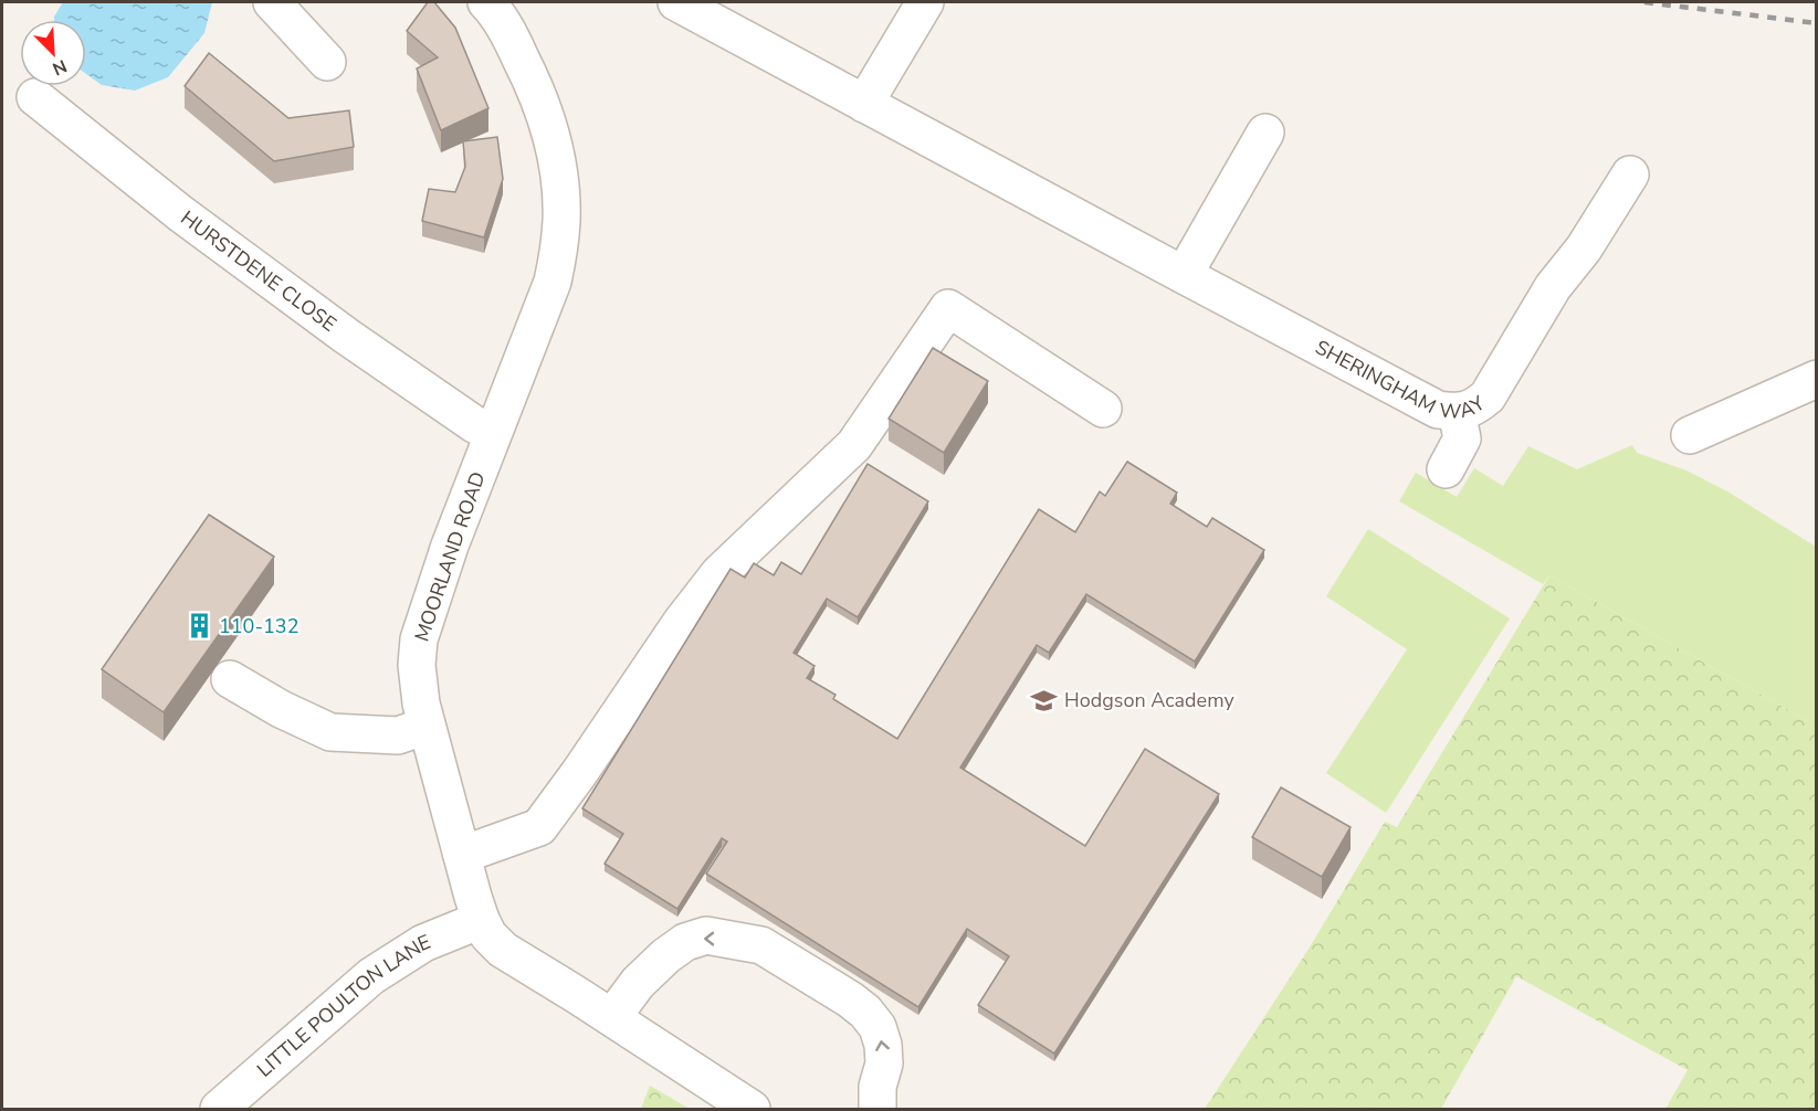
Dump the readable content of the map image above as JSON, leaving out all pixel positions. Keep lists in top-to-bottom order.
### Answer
{
  "streets": {
    "street": [
      "HURSTDENE CLOSE",
      "SHERINGHAM WAY",
      "MOORLAND ROAD",
      "LITTLE POULTON LANE"
    ]
  },
  "crossings": [
    ["HURSTDENE CLOSE", "MOORLAND ROAD"],
    ["MOORLAND ROAD", "LITTLE POULTON LANE"]
  ],
  "places": {
    "building": ["110-132"],
    "school or university": ["Hodgson Academy"]
  },
  "north": "bottom right"
}
